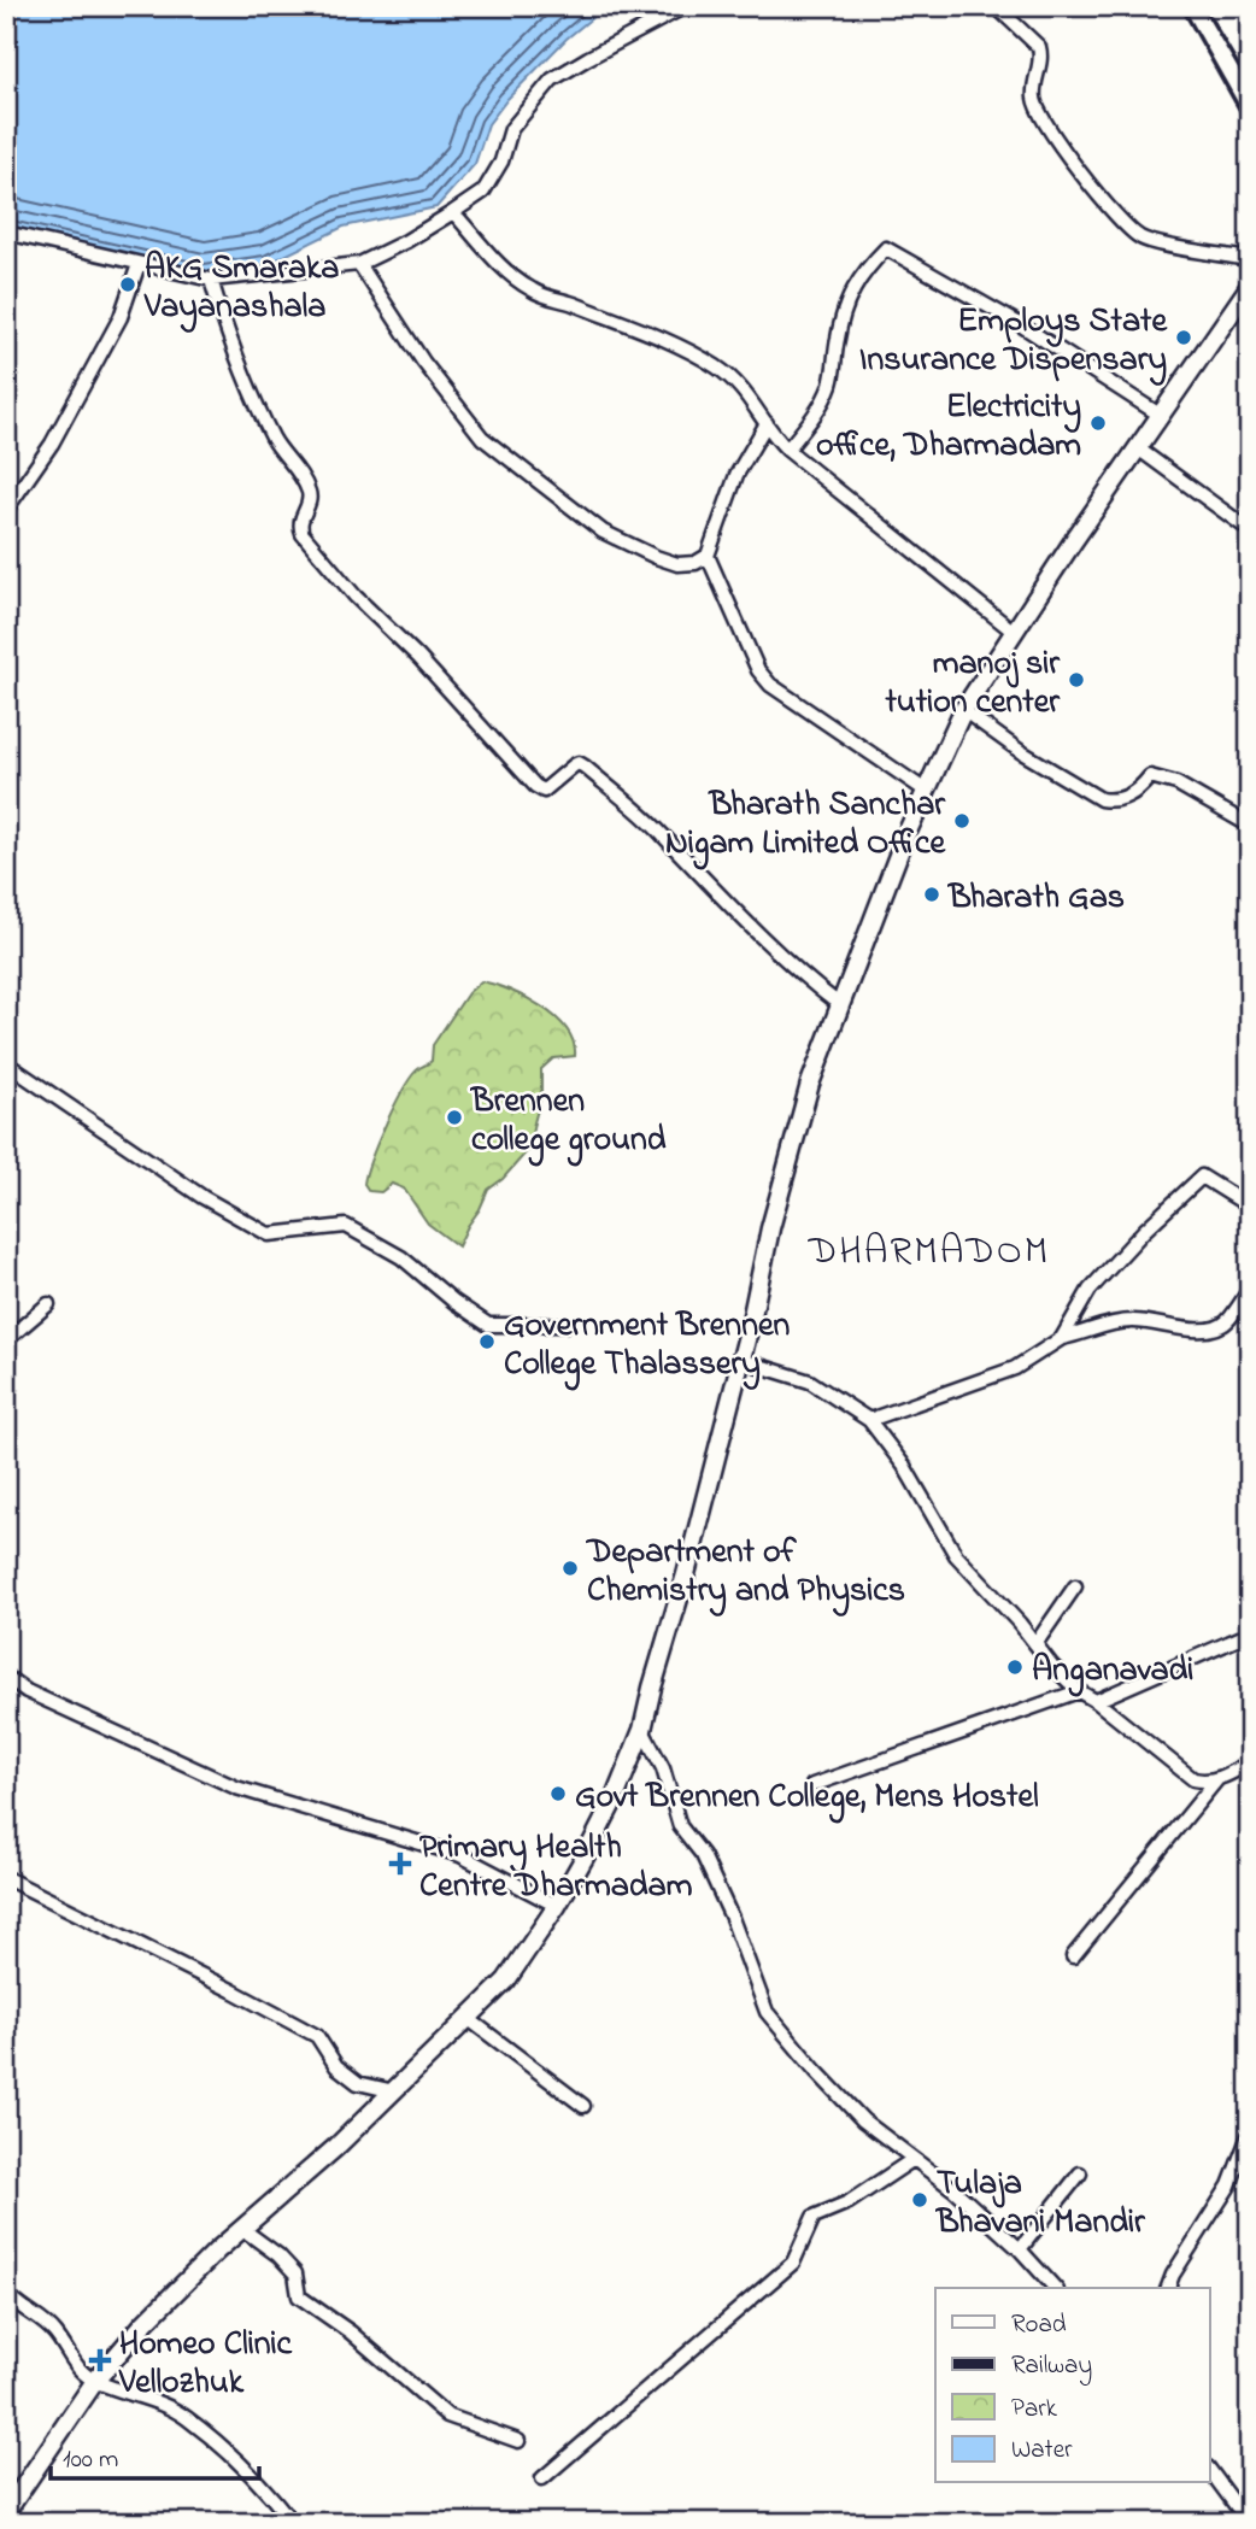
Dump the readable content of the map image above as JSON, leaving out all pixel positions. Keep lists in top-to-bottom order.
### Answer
{
  "districts": ["DHARMADOM"],
  "places": {
    "other": [
      "AKG Smaraka Vayanashala",
      "Employs State Insurance Dispensary",
      "Electricity office, Dharmadam",
      "manoj sir tution center",
      "Bharath Sanchar Nigam Limited Office",
      "Bharath Gas",
      "Brennen college ground",
      "Government Brennen College Thalassery",
      "Department of Chemistry and Physics",
      "Anganavadi",
      "Govt Brennen College, Mens Hostel",
      "Tulaja Bhavani Mandir"
    ],
    "health": ["Primary Health Centre Dharmadam", "Homeo Clinic Vellozhuk"]
  },
  "legend": [
    "Road",
    "Railway",
    "Park",
    "Water"
  ],
  "scale_bar": "100 m"
}
